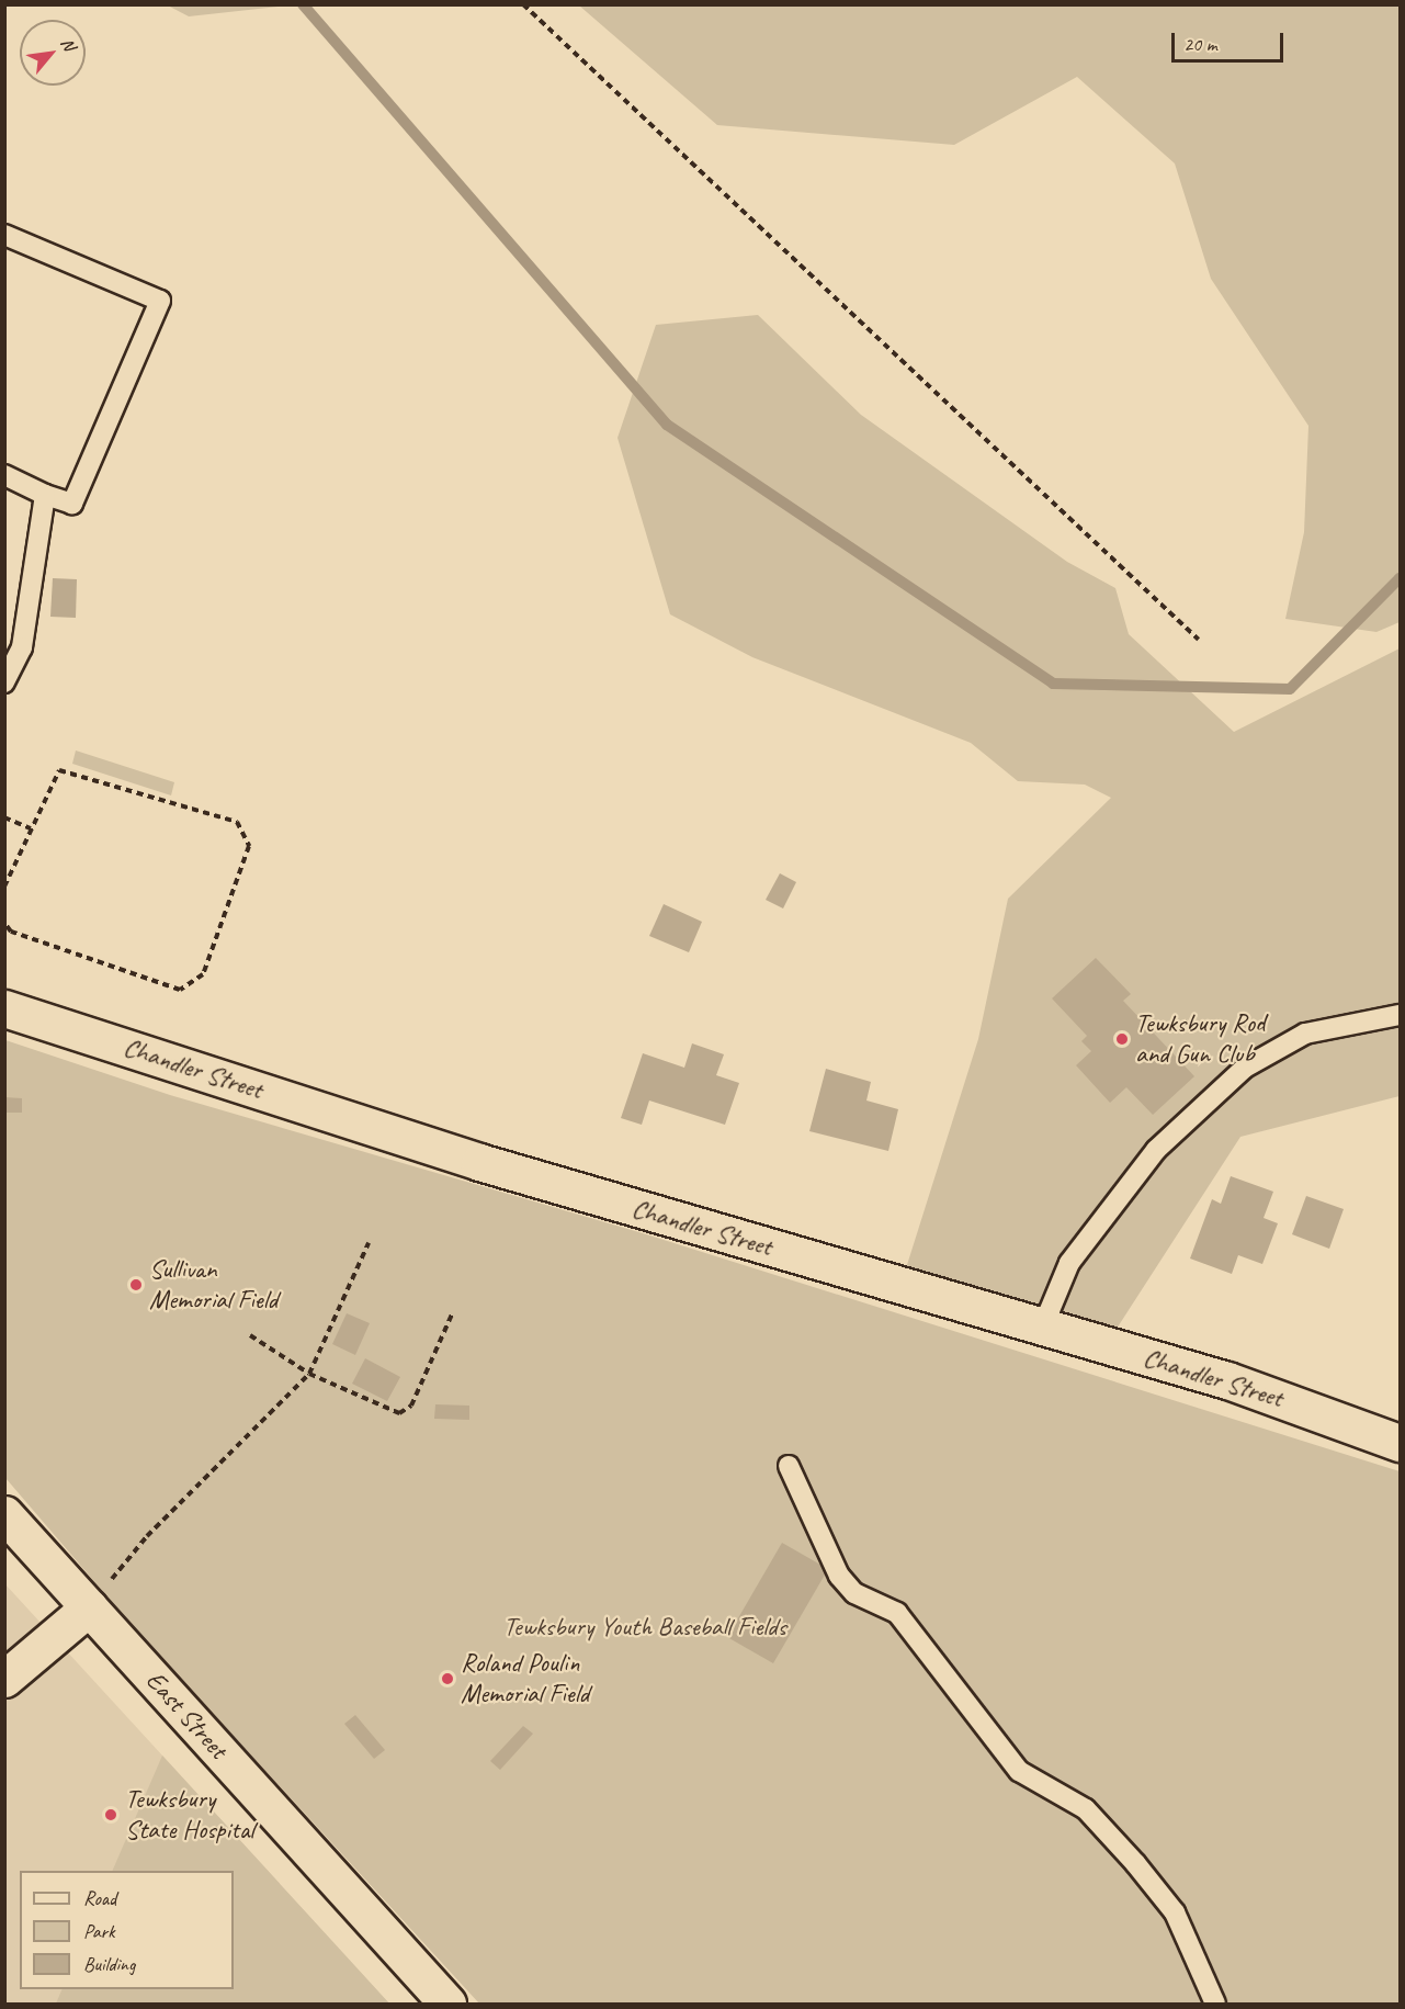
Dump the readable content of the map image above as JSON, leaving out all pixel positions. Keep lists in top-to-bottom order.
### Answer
{
  "streets": {
    "street": ["Chandler Street", "East Street"]
  },
  "parks": ["Tewksbury Youth Baseball Fields"],
  "places": [
    "Tewksbury Rod and Gun Club",
    "Sullivan Memorial Field",
    "Roland Poulin Memorial Field",
    "Tewksbury State Hospital"
  ],
  "legend": ["Road", "Park", "Building"],
  "scale_bar": "20 m",
  "north": "top right"
}
